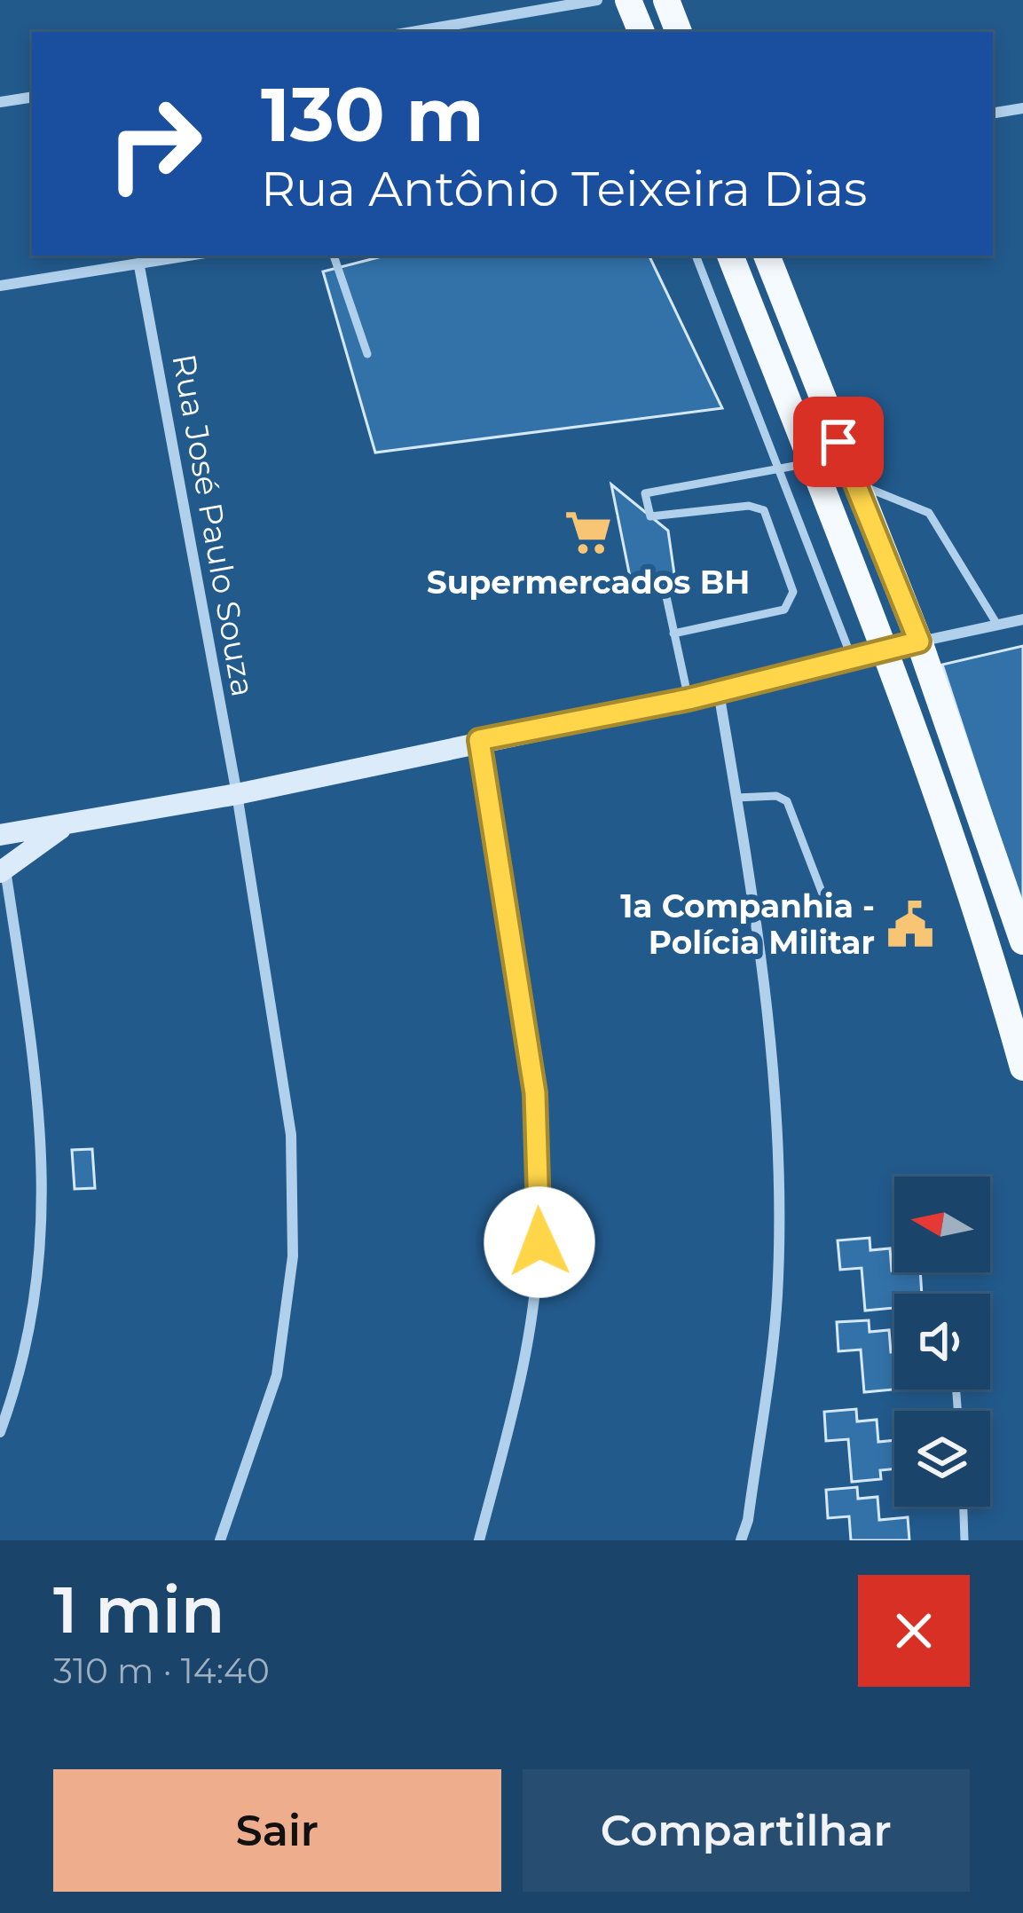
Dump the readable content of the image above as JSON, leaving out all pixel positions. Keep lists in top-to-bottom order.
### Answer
{
  "streets": {
    "street": ["Rua José Paulo Souza"]
  },
  "places": {
    "supermarket": ["Supermercados BH"],
    "public building": ["1a Companhia - Polícia Militar"]
  },
  "north": "left",
  "page": {
    "turn": ["130 m", "Rua Antônio Teixeira Dias"],
    "heading": ["1 min", "310 m · 14:40"],
    "buttons": ["Sair", "Compartilhar"]
  }
}
